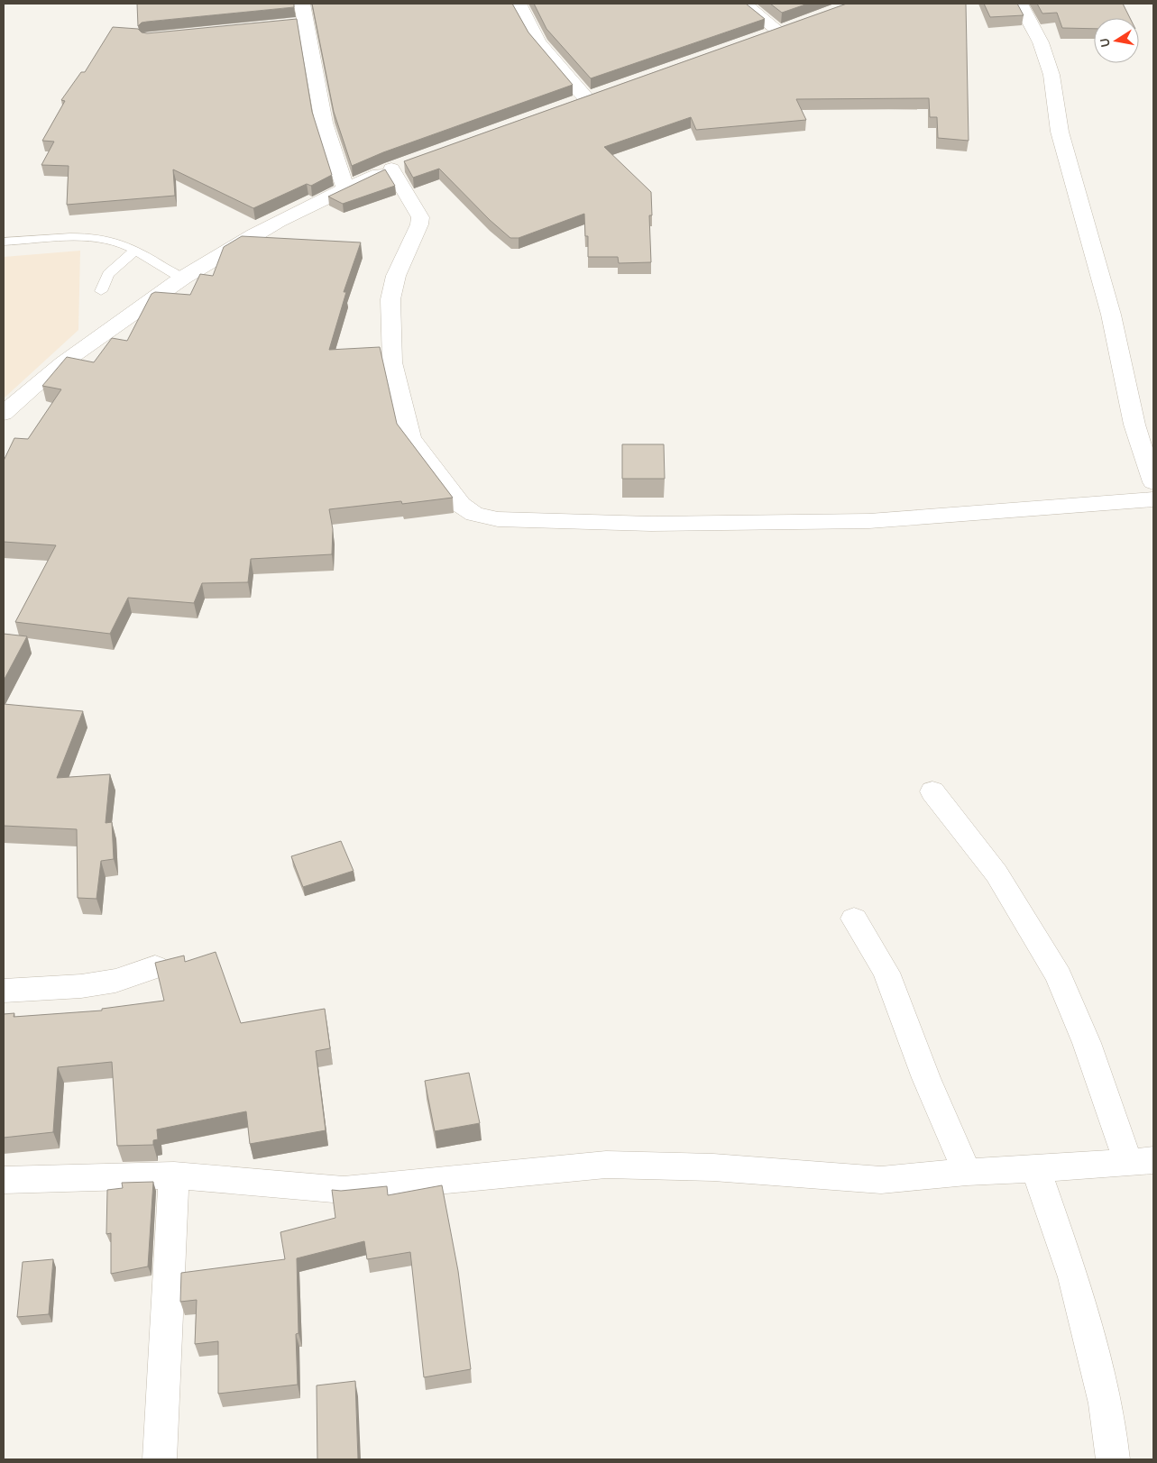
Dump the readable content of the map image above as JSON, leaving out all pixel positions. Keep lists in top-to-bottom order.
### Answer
{
  "north": "left"
}
